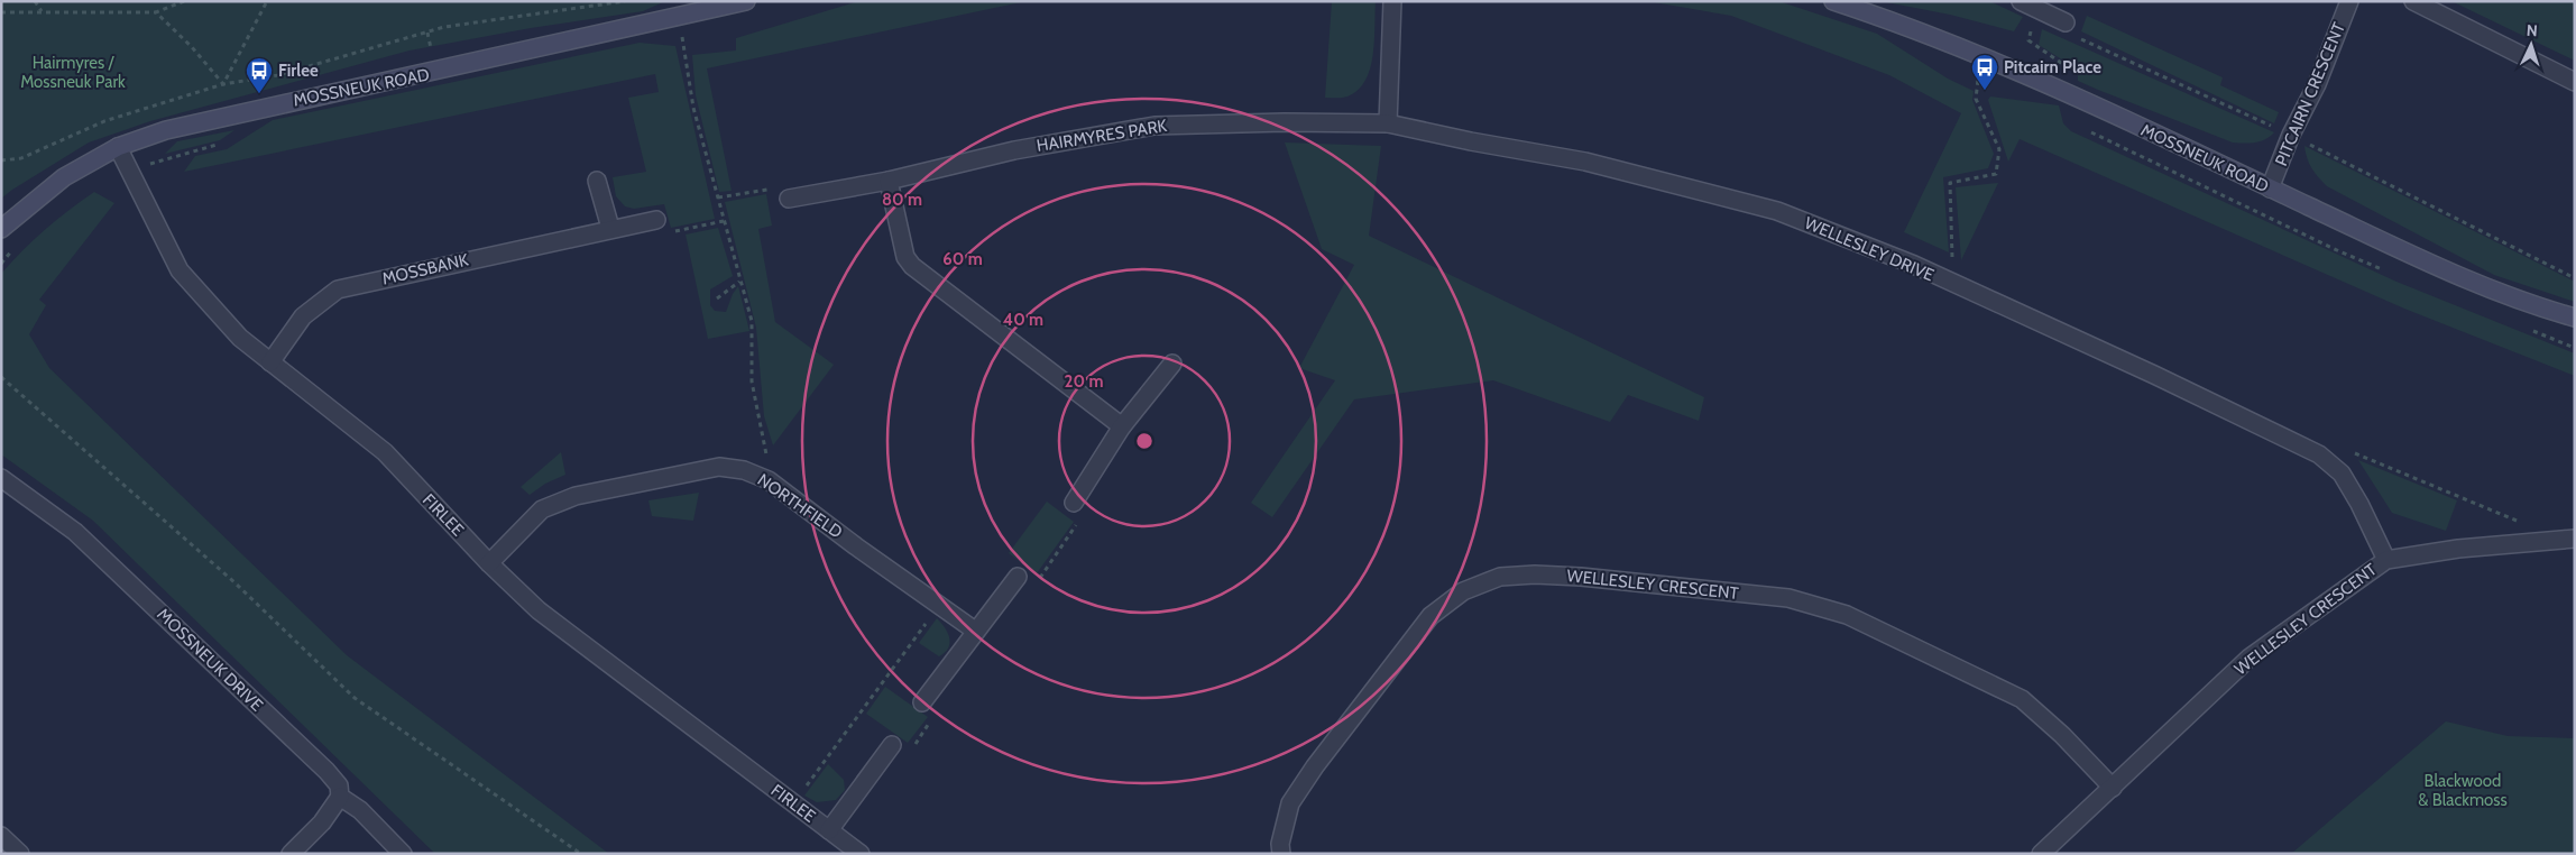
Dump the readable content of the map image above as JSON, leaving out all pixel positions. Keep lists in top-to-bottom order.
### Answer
{
  "streets": {
    "street": [
      "MOSSNEUK ROAD",
      "PITCAIRN CRESCENT",
      "HAIRMYRES PARK",
      "WELLESLEY DRIVE",
      "MOSSBANK",
      "NORTHFIELD",
      "FIRLEE",
      "WELLESLEY CRESCENT",
      "MOSSNEUK DRIVE"
    ]
  },
  "crossings": [
    ["MOSSNEUK ROAD", "PITCAIRN CRESCENT"],
    ["MOSSNEUK ROAD", "FIRLEE"],
    ["HAIRMYRES PARK", "WELLESLEY DRIVE"],
    ["WELLESLEY DRIVE", "WELLESLEY CRESCENT"],
    ["MOSSBANK", "FIRLEE"],
    ["NORTHFIELD", "FIRLEE"]
  ],
  "parks": ["Hairmyres / Mossneuk Park", "Blackwood & Blackmoss"],
  "places": {
    "bus stop": ["Pitcairn Place", "Firlee"]
  },
  "north": "top",
  "rings": [
    "80 m",
    "60 m",
    "40 m",
    "20 m"
  ]
}
